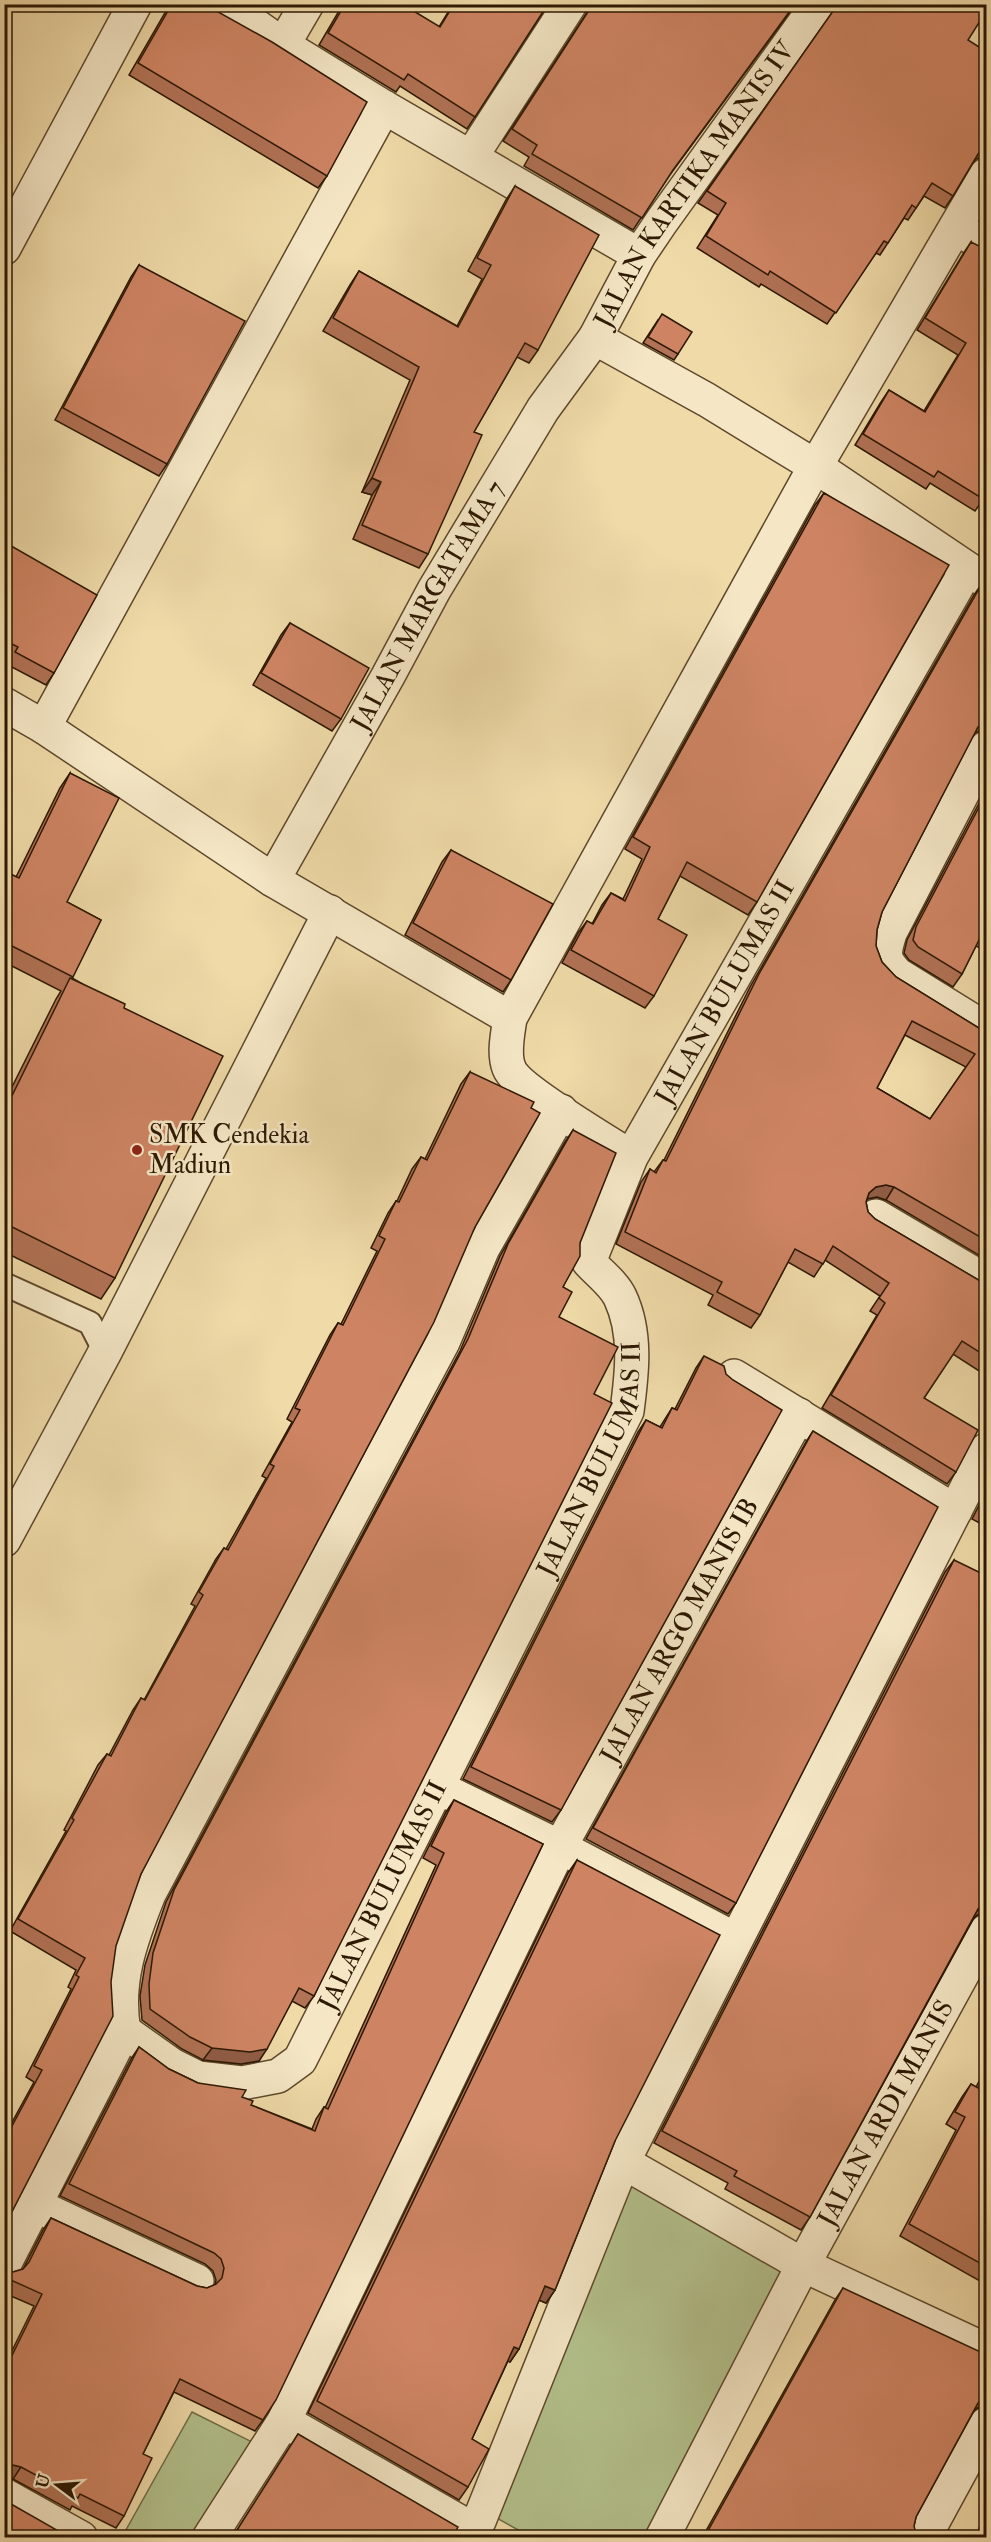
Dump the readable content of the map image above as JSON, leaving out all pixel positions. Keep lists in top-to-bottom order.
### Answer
{
  "streets": {
    "street": [
      "JALAN KARTIKA MANIS IV",
      "JALAN MARGATAMA 7",
      "JALAN BULUMAS II",
      "JALAN ARGO MANIS IB",
      "JALAN ARDI MANIS"
    ]
  },
  "crossings": [
    ["JALAN KARTIKA MANIS IV", "JALAN MARGATAMA 7"]
  ],
  "places": ["SMK Cendekia Madiun"],
  "north": "left"
}
